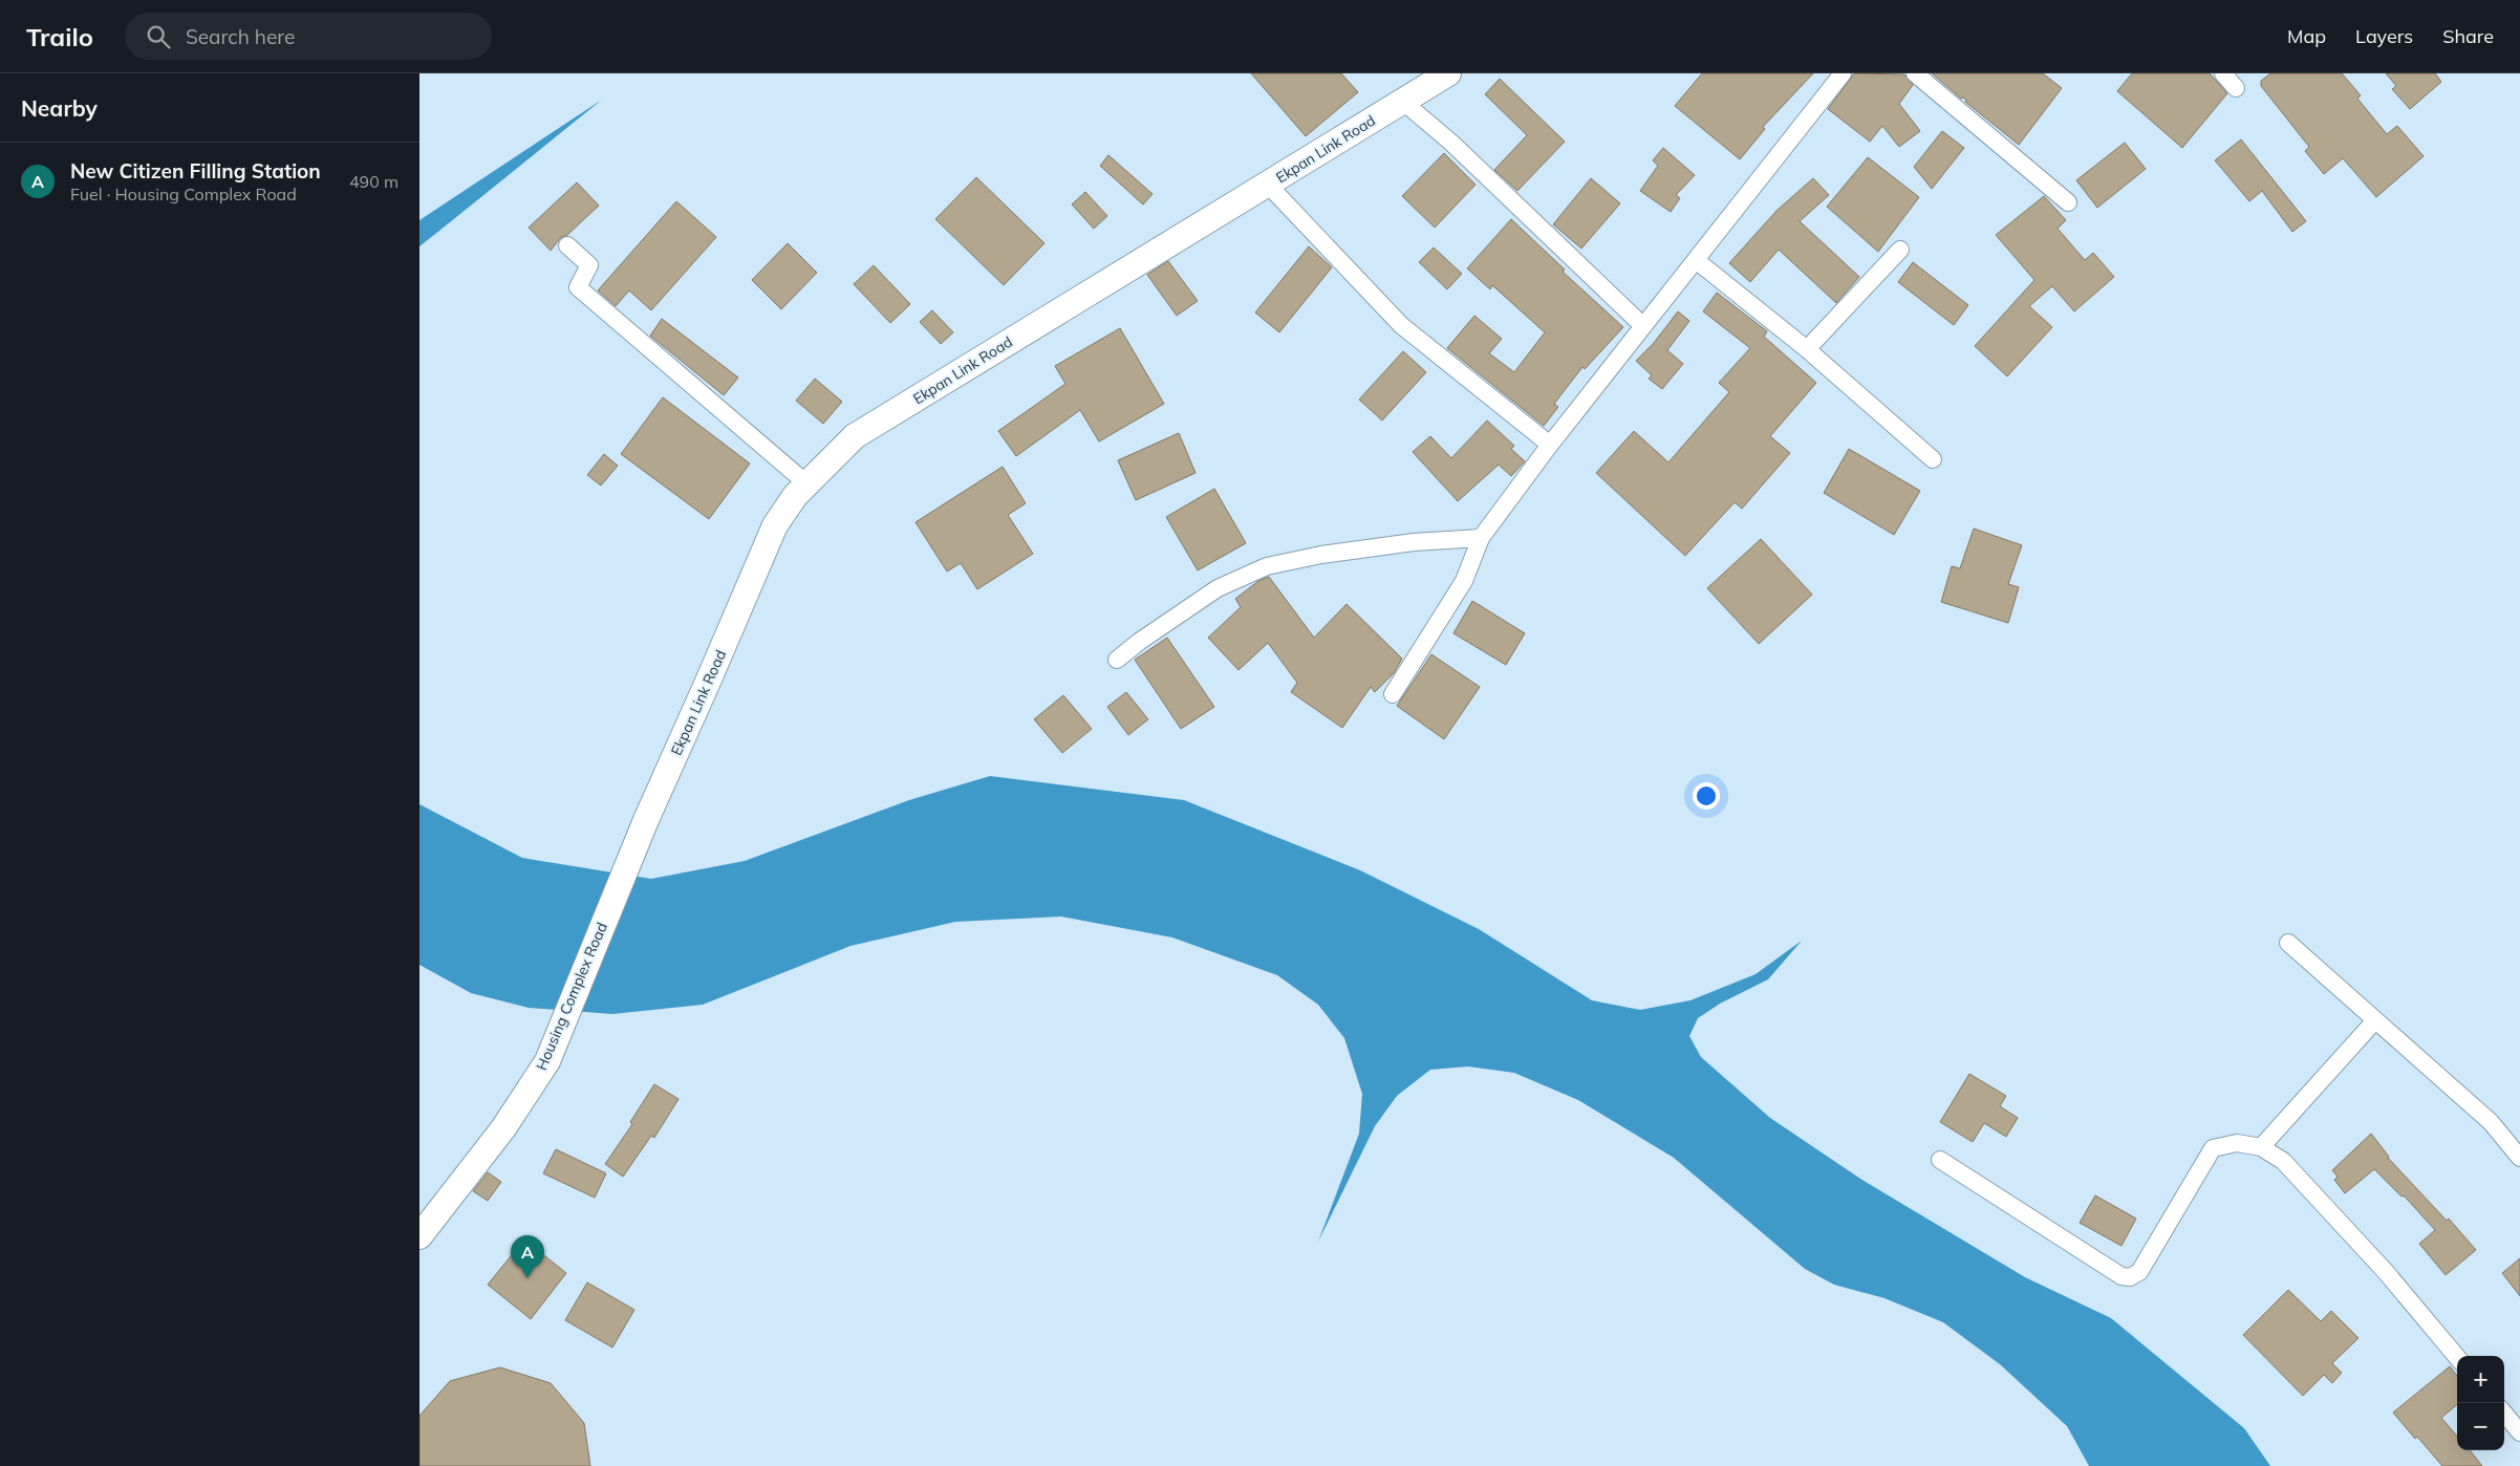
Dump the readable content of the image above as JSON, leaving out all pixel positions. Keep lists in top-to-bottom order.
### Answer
{
  "streets": {
    "street": ["Ekpan Link Road", "Housing Complex Road"]
  },
  "crossings": [
    ["Ekpan Link Road", "Housing Complex Road"]
  ],
  "page": {
    "header": "Trailo",
    "search": "Search here",
    "nav": ["Map", "Layers", "Share"],
    "heading": "Nearby",
    "list": [
      {
        "mark": "A",
        "name": "New Citizen Filling Station",
        "note": "Fuel · Housing Complex Road",
        "value": "490 m"
      }
    ],
    "pins": "A",
    "map_buttons": ["+", "−"]
  }
}
